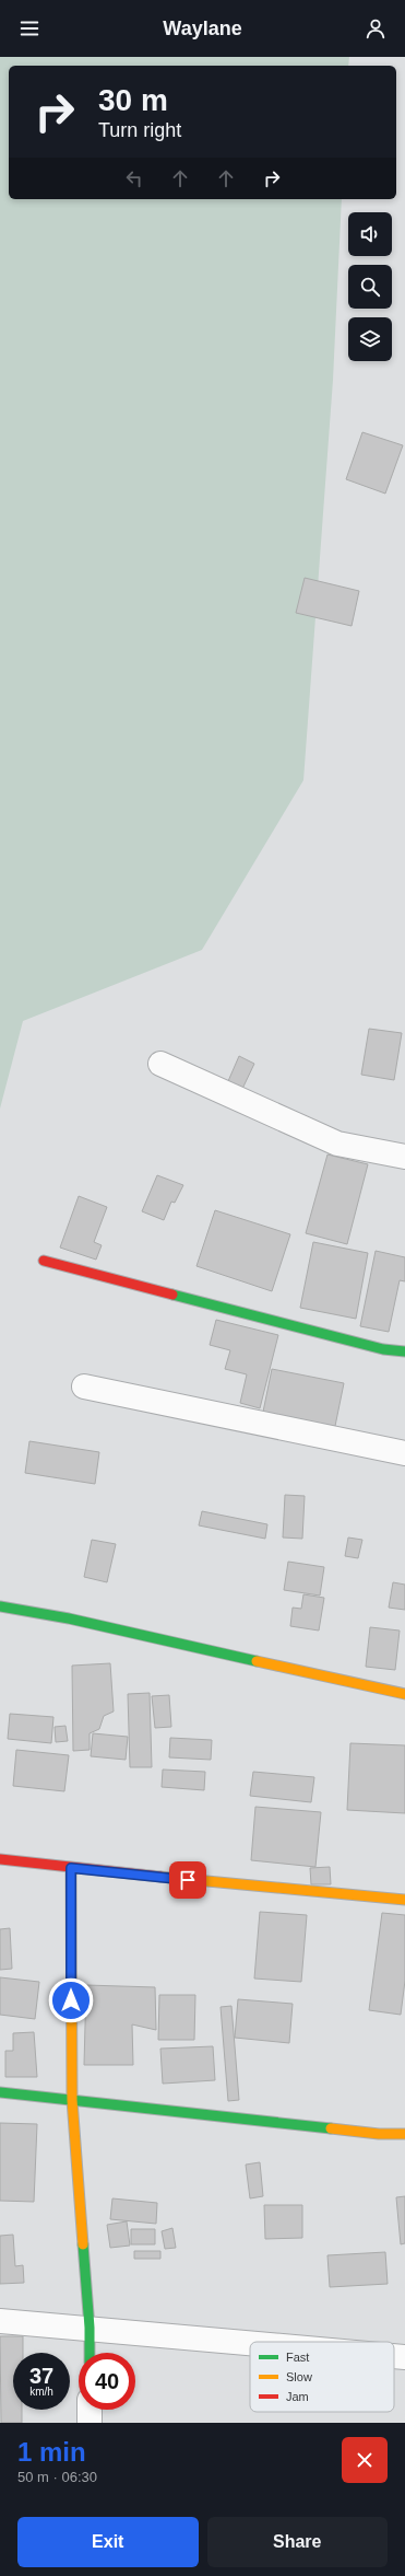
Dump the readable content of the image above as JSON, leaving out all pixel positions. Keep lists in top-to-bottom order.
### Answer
{
  "legend": ["Fast", "Slow", "Jam"],
  "page": {
    "header": "Waylane",
    "turn": ["30 m", "Turn right"],
    "speed": "37 km/h",
    "limit": "40",
    "heading": ["1 min", "50 m · 06:30"],
    "buttons": ["Exit", "Share"]
  }
}
